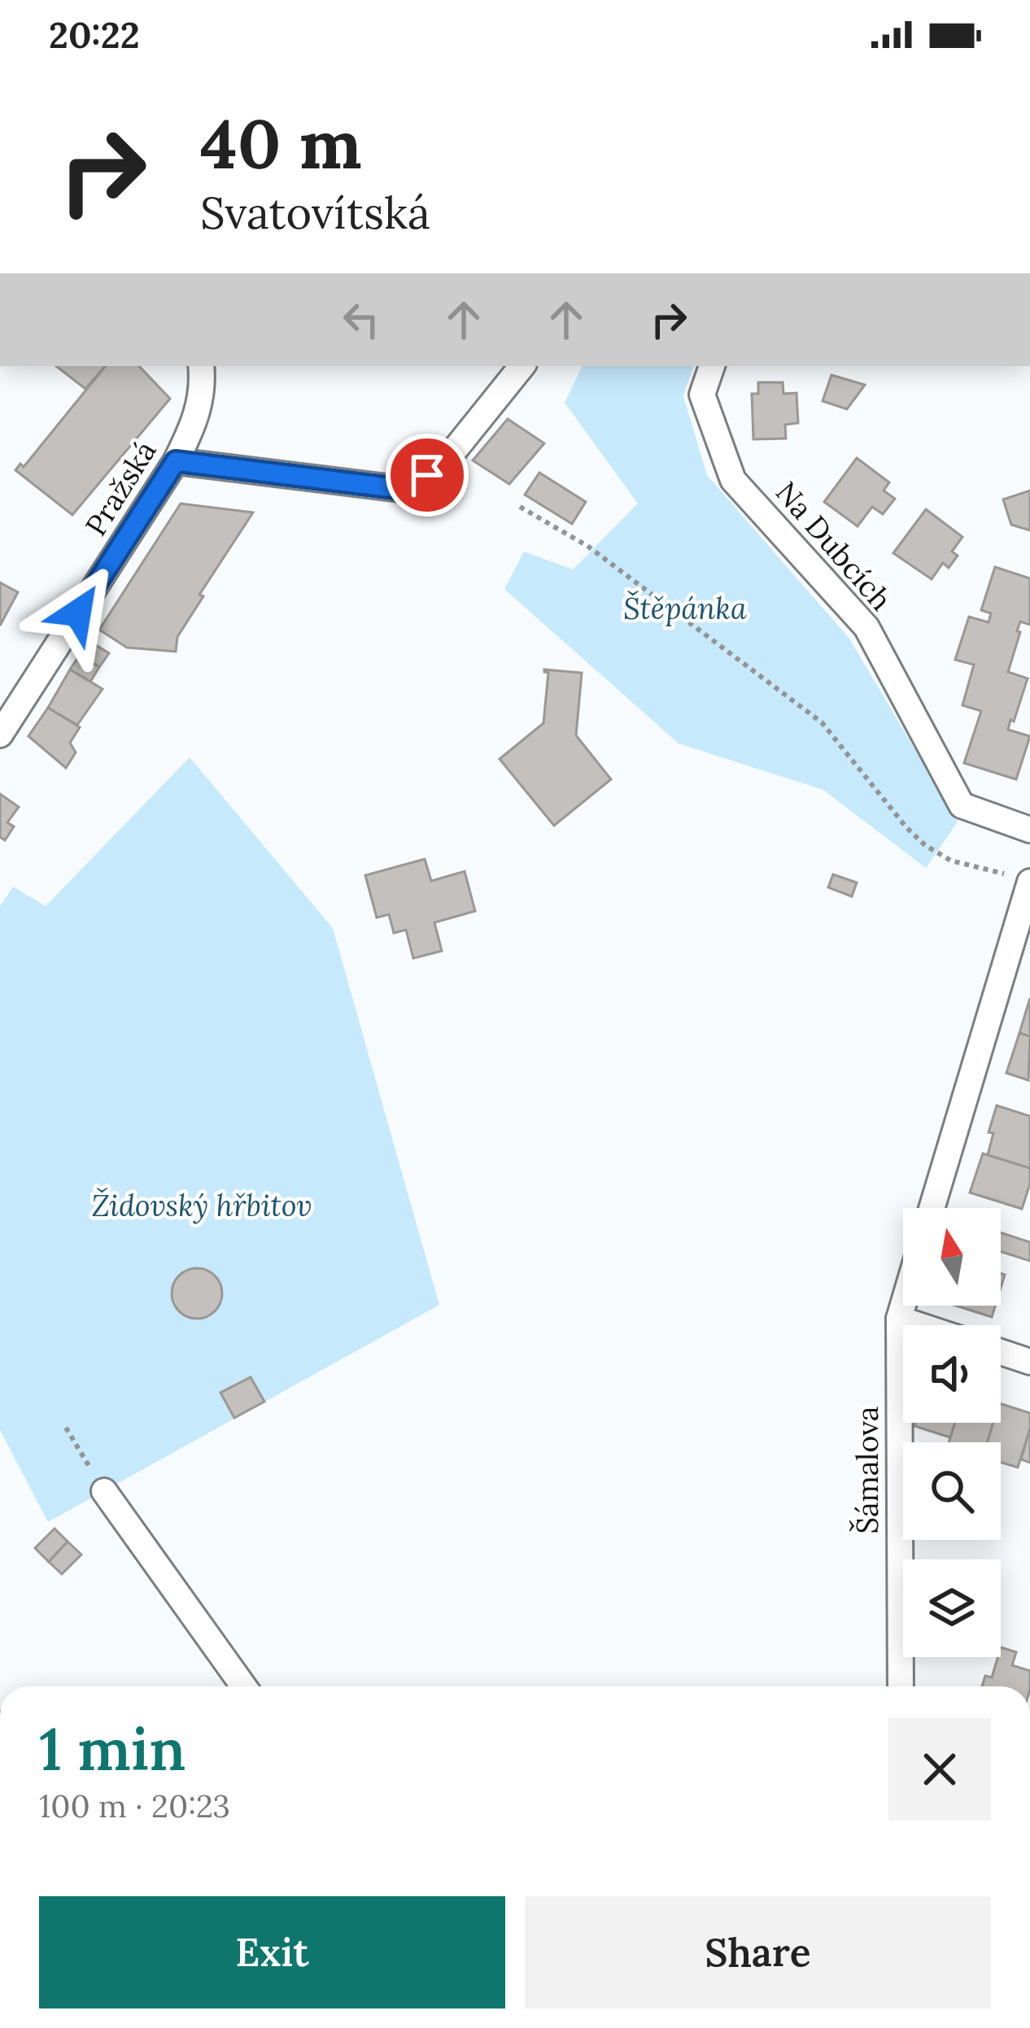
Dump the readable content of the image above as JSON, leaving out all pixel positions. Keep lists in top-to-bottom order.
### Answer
{
  "streets": {
    "street": ["Pražská", "Na Dubcích", "Šámalova"]
  },
  "parks": ["Štěpánka", "Židovský hřbitov"],
  "north": "top",
  "page": {
    "status": "20:22",
    "turn": ["40 m", "Svatovítská"],
    "heading": ["1 min", "100 m · 20:23"],
    "buttons": ["Exit", "Share"]
  }
}
